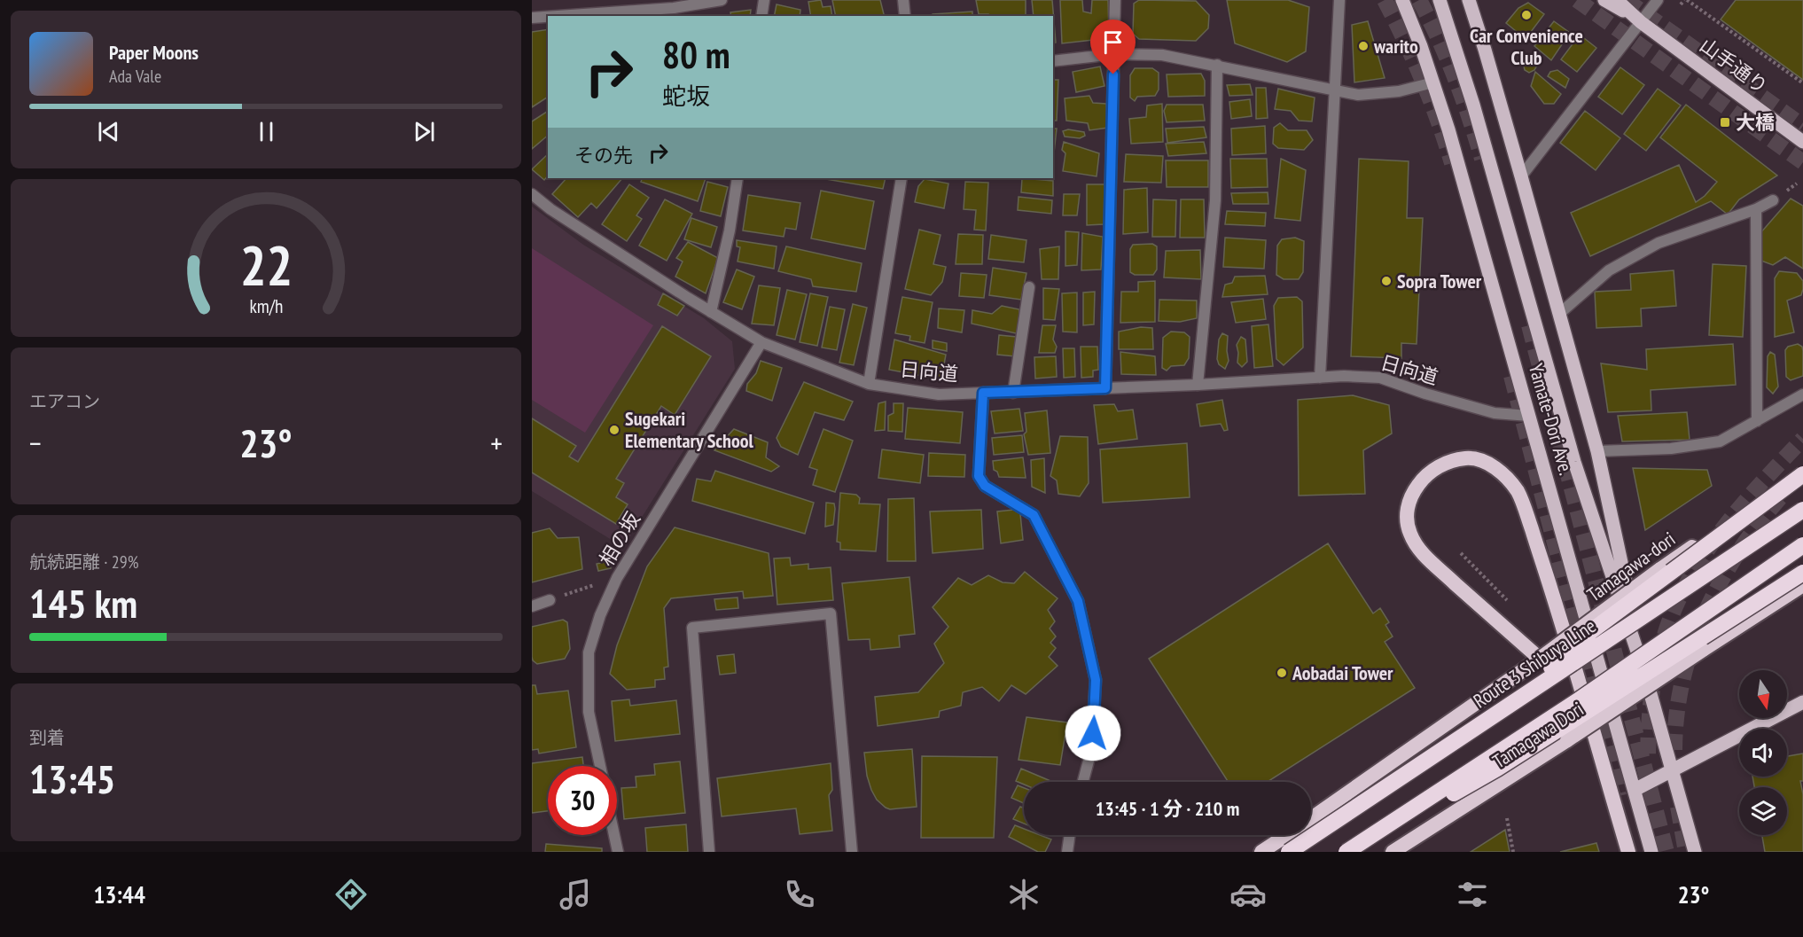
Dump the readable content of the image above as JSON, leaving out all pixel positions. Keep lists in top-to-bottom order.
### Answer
{
  "streets": {
    "highway": ["Tamagawa-dori", "Route 3 Shibuya Line", "Tamagawa Dori"],
    "main road": ["山手通り", "Yamate-Dori Ave."],
    "street": ["日向道", "相の坂"]
  },
  "crossings": [
    ["日向道", "Yamate-Dori Ave."],
    ["日向道", "相の坂"]
  ],
  "places": {
    "other": [
      "Car Convenience Club",
      "warito",
      "Sopra Tower",
      "Sugekari Elementary School",
      "Aobadai Tower"
    ],
    "transit": ["大橋"]
  },
  "north": "bottom",
  "page": {
    "turn": ["80 m", "蛇坂"],
    "song": ["Paper Moons", "Ada Vale"],
    "then": "その先",
    "tile": [
      "エアコン",
      ["航続距離 · 29%", "145 km"],
      ["到着", "13:45"]
    ],
    "heat": ["−", "23°", "+"],
    "limit": "30",
    "trip": "13:45 · 1 分 · 210 m",
    "tabs": ["13:44", "23°"],
    "gauge": ["22", "km/h"]
  }
}
